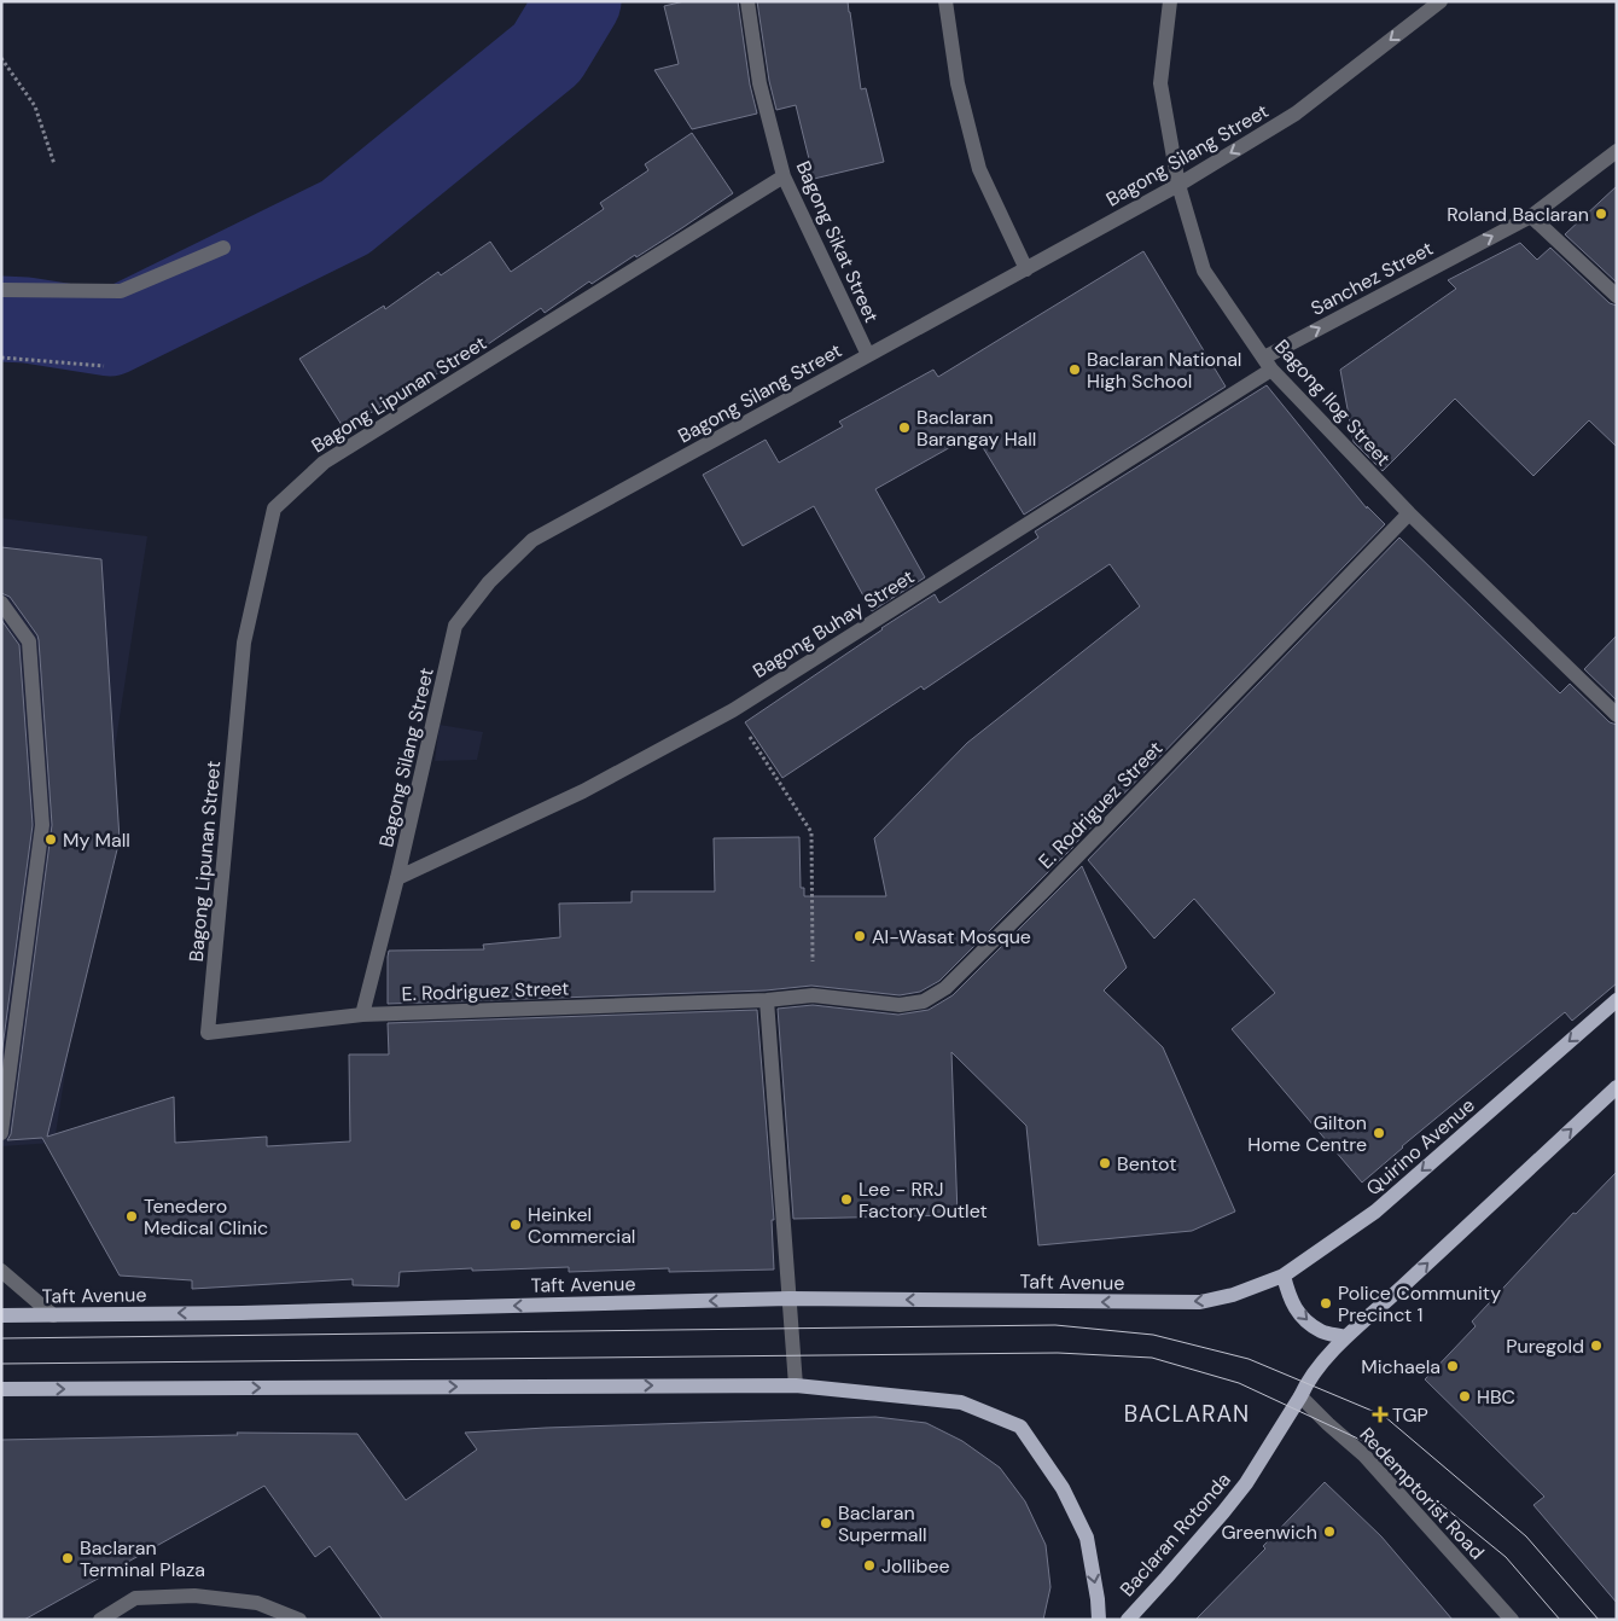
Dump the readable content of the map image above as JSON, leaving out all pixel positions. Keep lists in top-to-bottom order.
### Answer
{
  "streets": {
    "main road": ["Quirino Avenue", "Taft Avenue", "Baclaran Rotonda"],
    "street": [
      "Bagong Silang Street",
      "Bagong Sikat Street",
      "Sanchez Street",
      "Bagong Lipunan Street",
      "Bagong Ilog Street",
      "Bagong Buhay Street",
      "E. Rodriguez Street",
      "Redemptorist Road"
    ]
  },
  "crossings": [
    ["Bagong Silang Street", "Bagong Sikat Street"],
    ["Bagong Silang Street", "Bagong Ilog Street"],
    ["Bagong Silang Street", "Bagong Buhay Street"],
    ["Bagong Silang Street", "E. Rodriguez Street"],
    ["Bagong Sikat Street", "Bagong Lipunan Street"],
    ["Sanchez Street", "Bagong Ilog Street"],
    ["Sanchez Street", "Bagong Buhay Street"],
    ["Bagong Lipunan Street", "E. Rodriguez Street"],
    ["Bagong Ilog Street", "Bagong Buhay Street"],
    ["Bagong Ilog Street", "E. Rodriguez Street"],
    ["Quirino Avenue", "Taft Avenue"],
    ["Redemptorist Road", "Baclaran Rotonda"]
  ],
  "one_way": ["Sanchez Street", "Baclaran Rotonda"],
  "districts": ["BACLARAN"],
  "places": {
    "other": [
      "Roland Baclaran",
      "Baclaran National High School",
      "Baclaran Barangay Hall",
      "My Mall",
      "Al-Wasat Mosque",
      "Gilton Home Centre",
      "Bentot",
      "Lee - RRJ Factory Outlet",
      "Tenedero Medical Clinic",
      "Heinkel Commercial",
      "Police Community Precinct 1",
      "Puregold",
      "Michaela",
      "HBC",
      "Baclaran Supermall",
      "Greenwich",
      "Baclaran Terminal Plaza",
      "Jollibee"
    ],
    "health": ["TGP"]
  }
}
